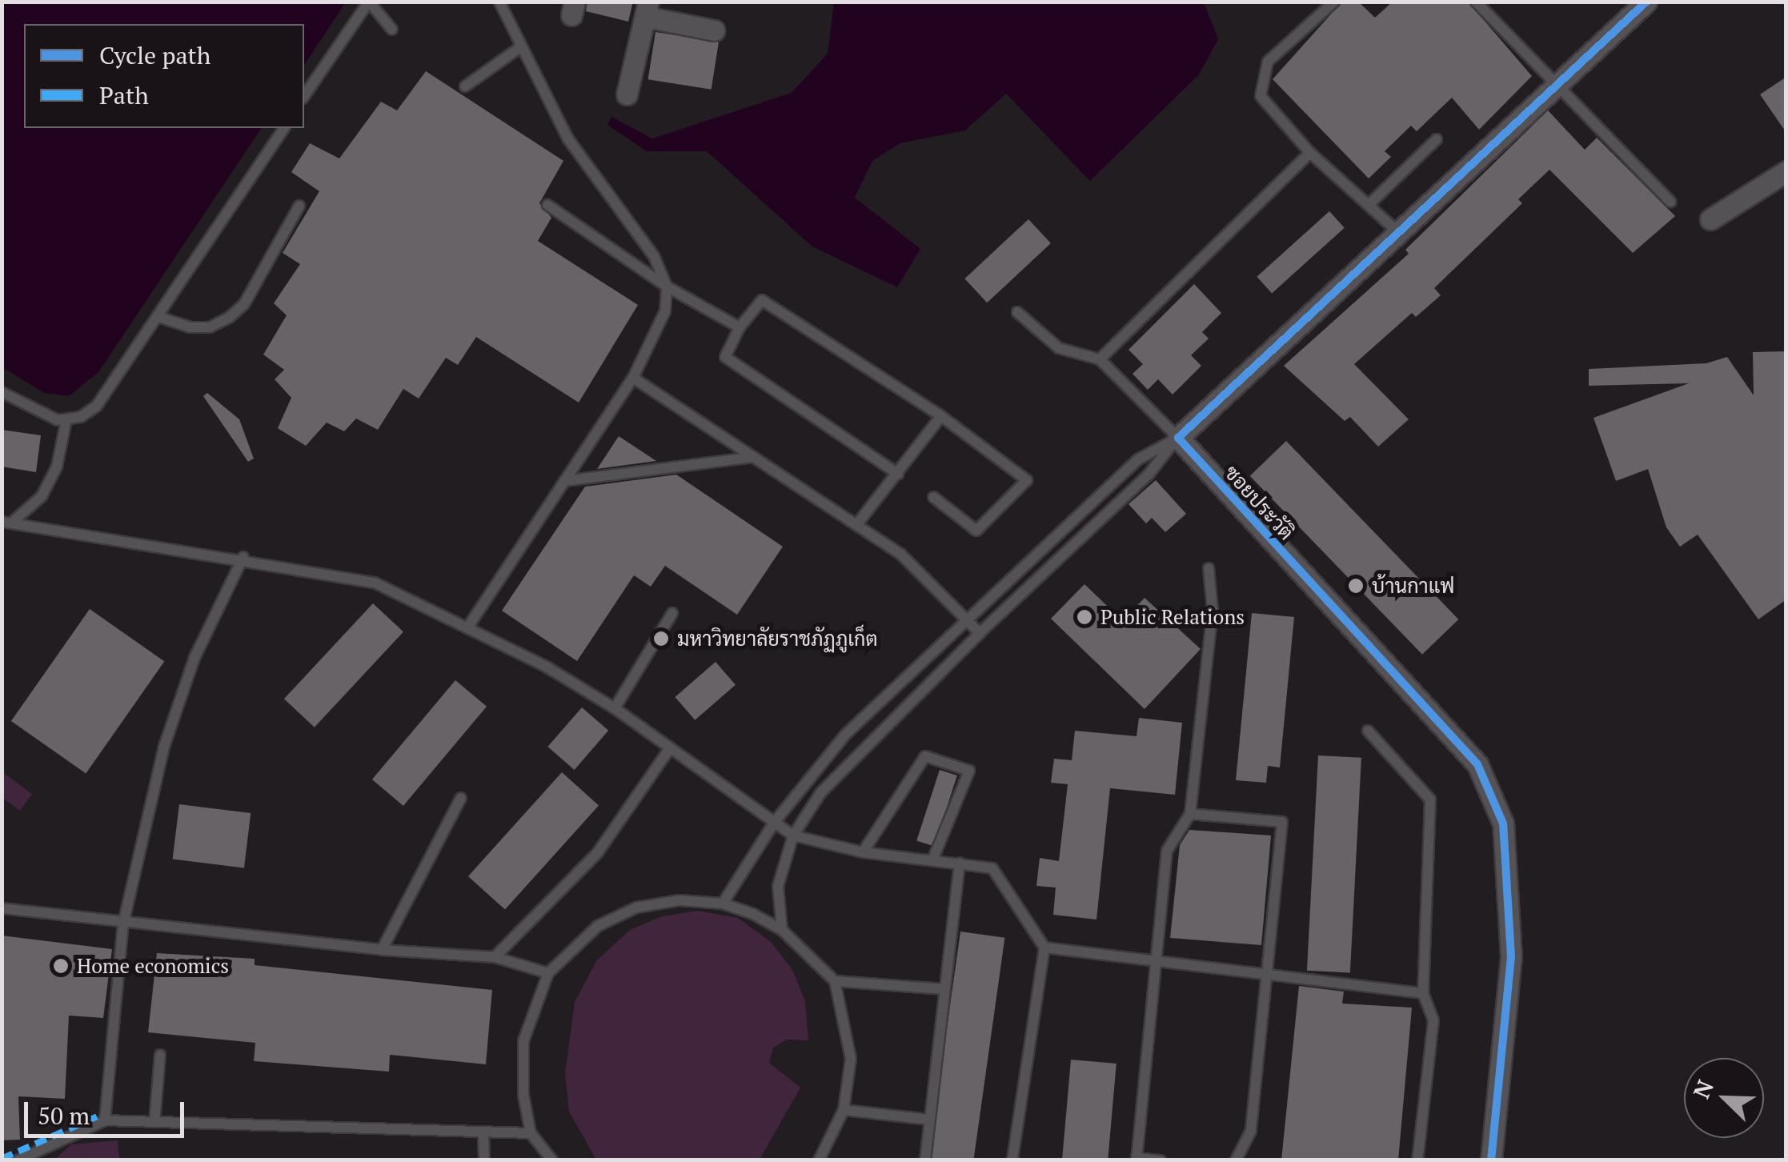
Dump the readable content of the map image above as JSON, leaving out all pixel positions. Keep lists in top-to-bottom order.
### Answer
{
  "streets": {
    "street": ["ซอยประวัติ"]
  },
  "places": [
    "บ้านกาแฟ",
    "Public Relations",
    "มหาวิทยาลัยราชภัฏภูเก็ต",
    "Home economics"
  ],
  "legend": ["Cycle path", "Path"],
  "scale_bar": "50 m",
  "north": "top left"
}
